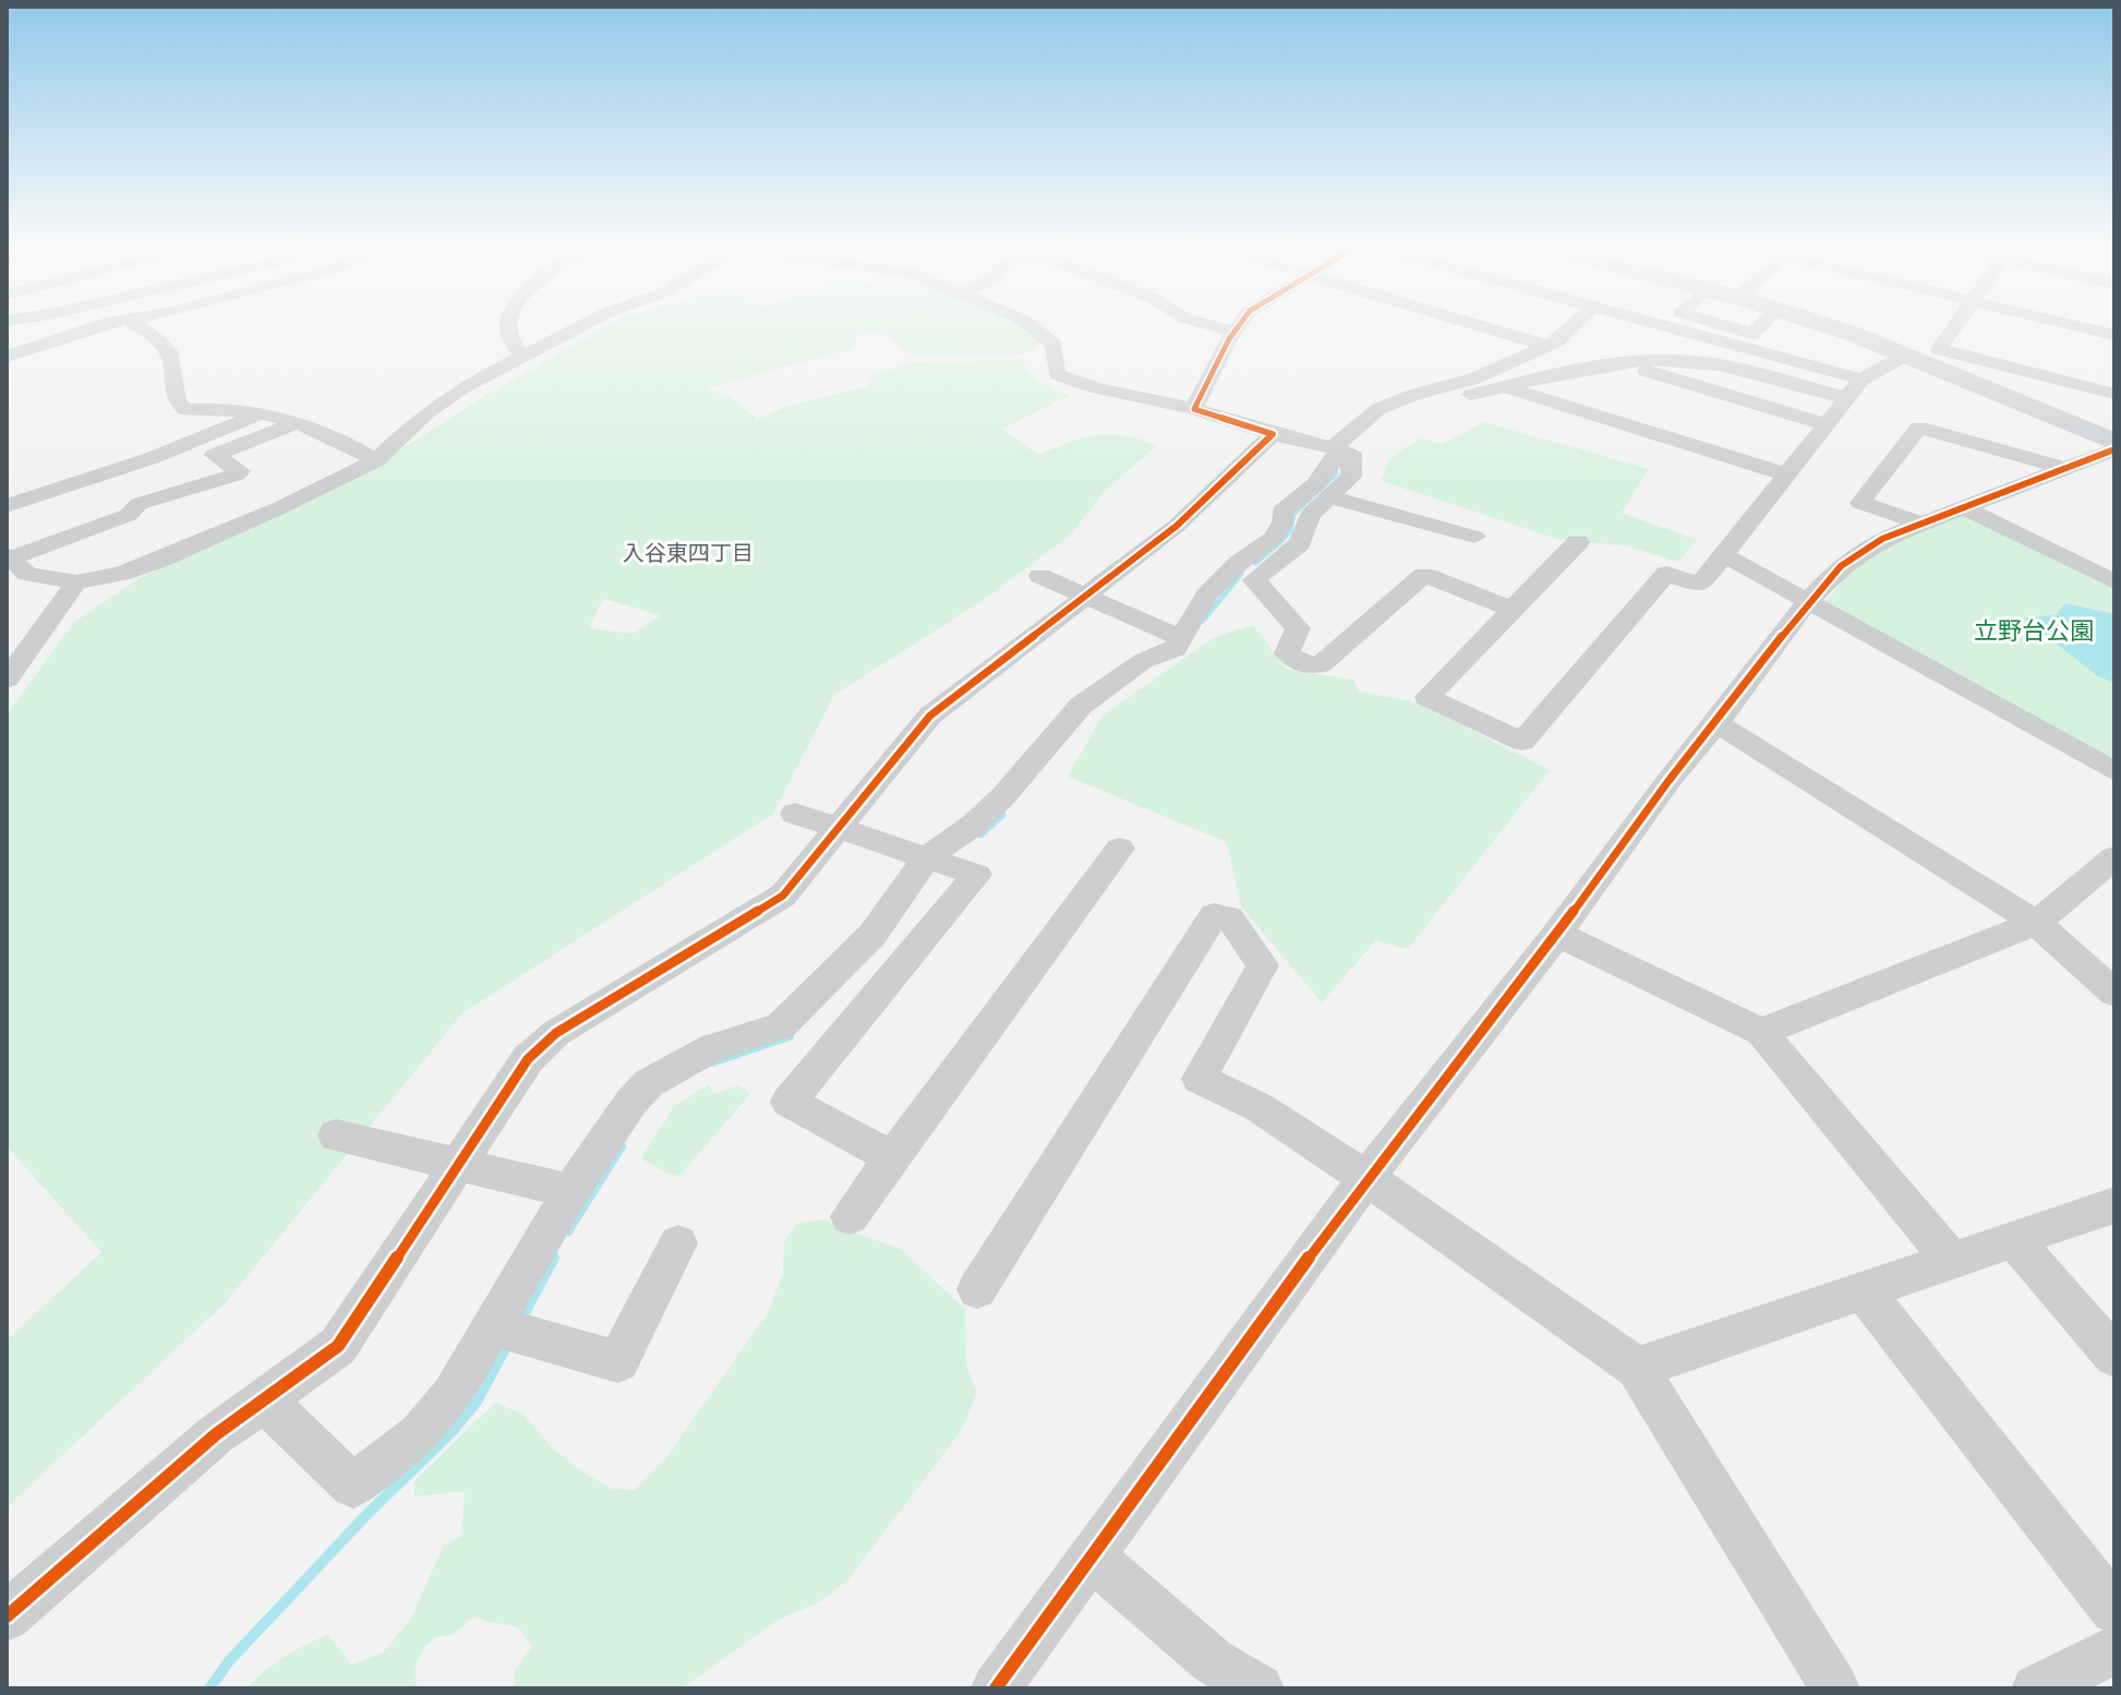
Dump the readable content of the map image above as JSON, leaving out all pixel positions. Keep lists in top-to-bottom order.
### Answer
{
  "districts": ["入谷東四丁目"],
  "parks": ["立野台公園"]
}
